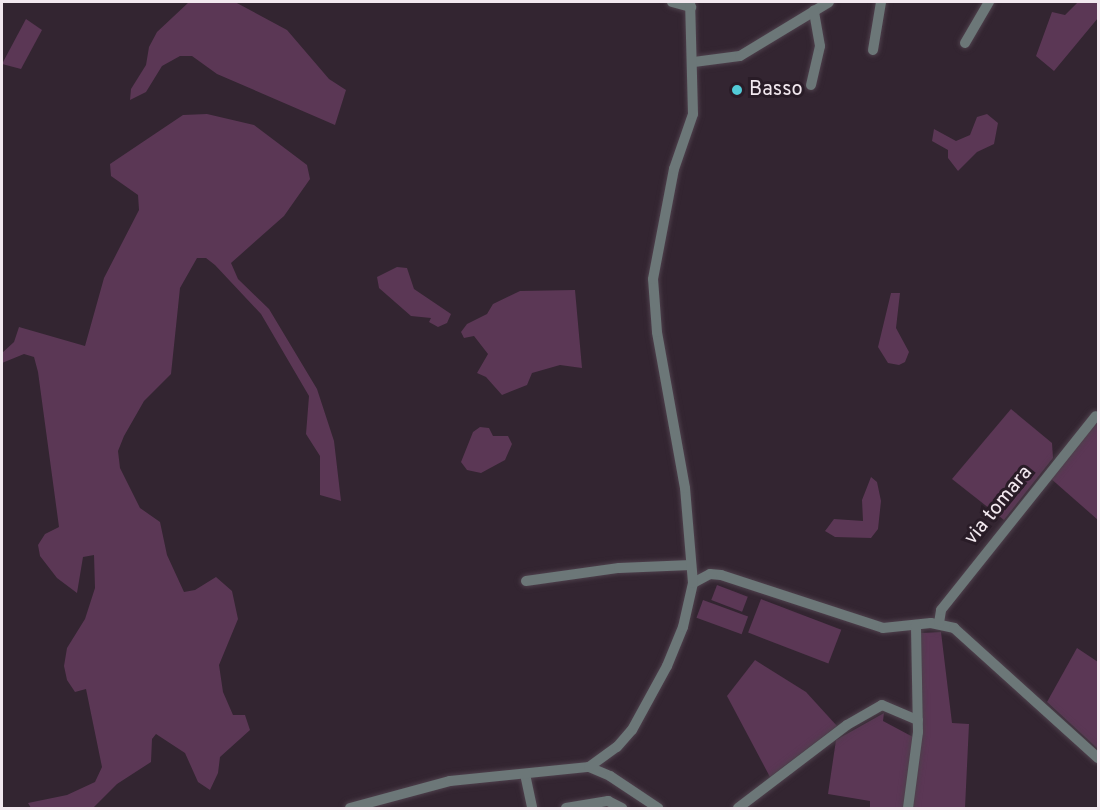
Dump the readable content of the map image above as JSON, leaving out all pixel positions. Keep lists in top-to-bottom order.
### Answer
{
  "streets": {
    "street": ["via tomara"]
  },
  "places": ["Basso"]
}
